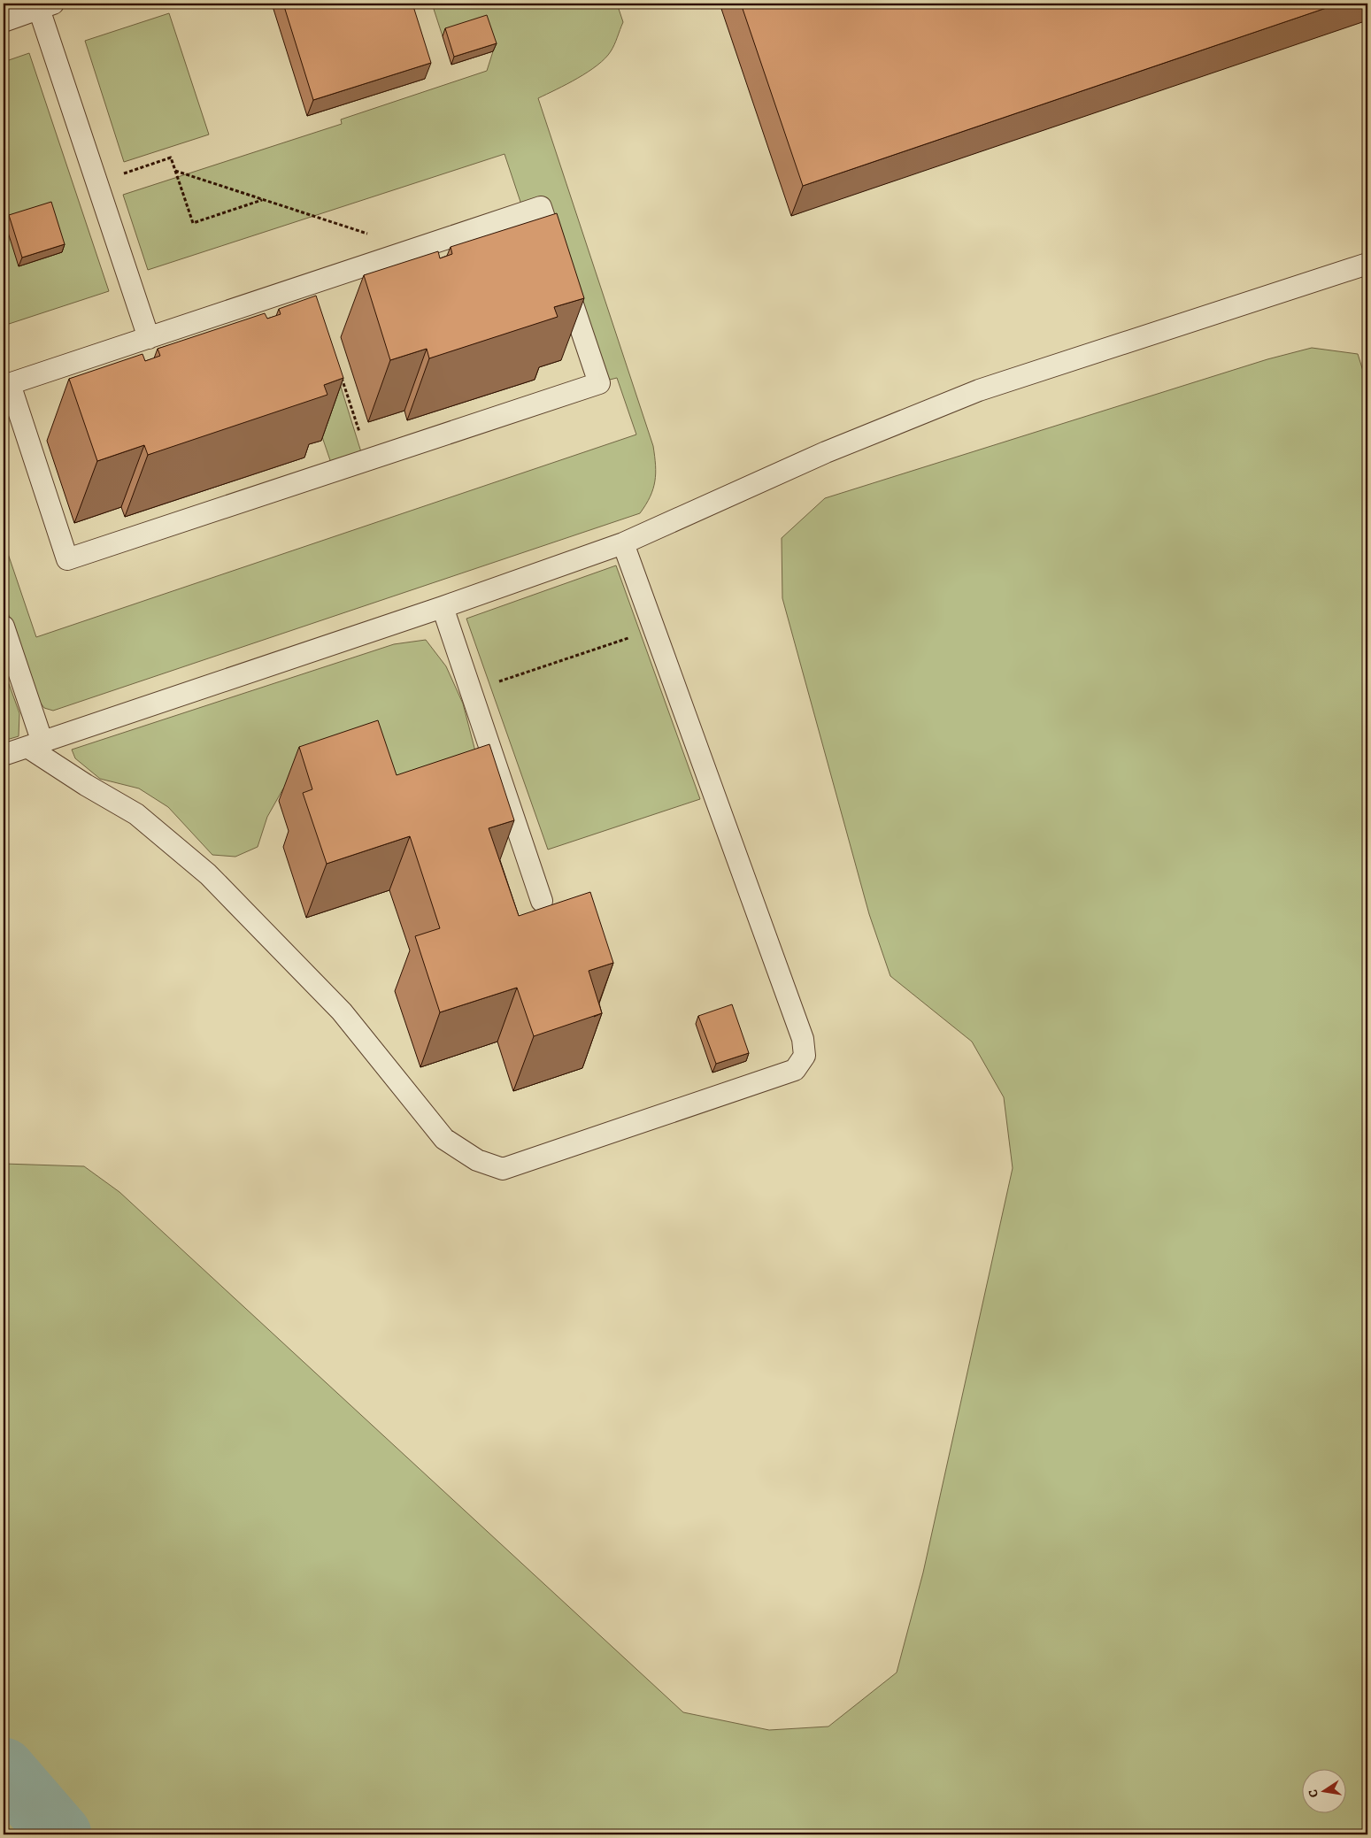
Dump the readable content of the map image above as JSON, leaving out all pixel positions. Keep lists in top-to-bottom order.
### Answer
{
  "north": "left"
}
